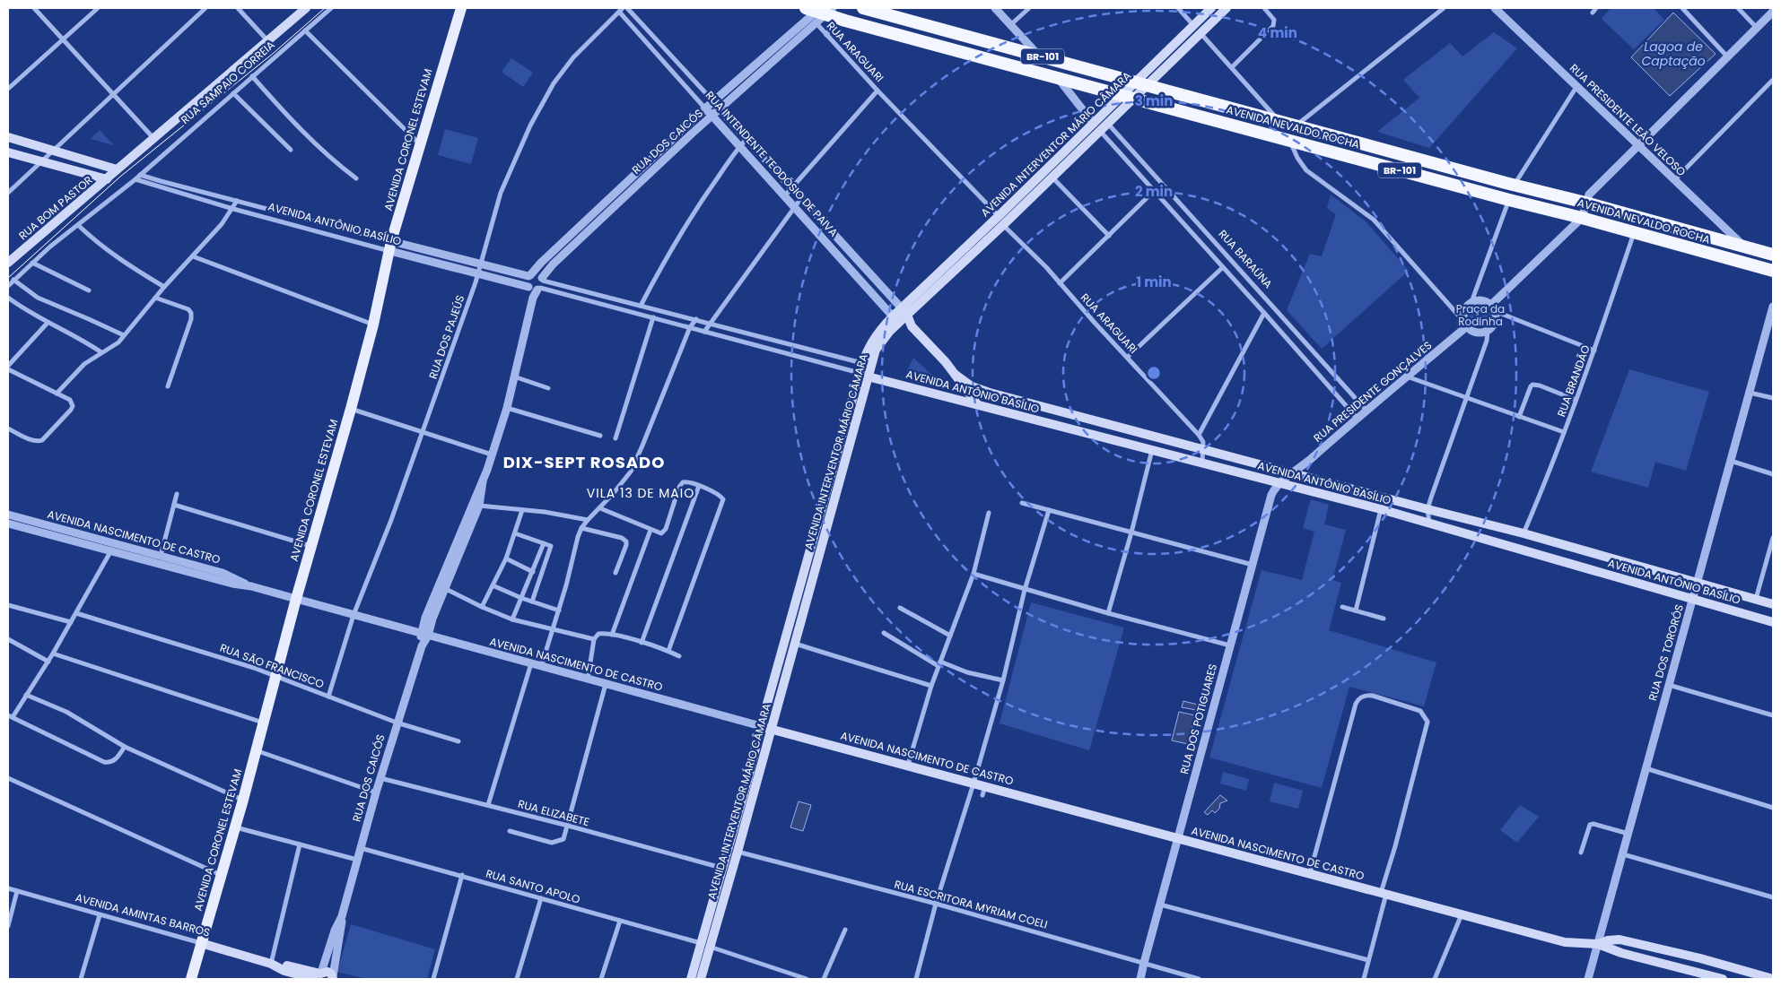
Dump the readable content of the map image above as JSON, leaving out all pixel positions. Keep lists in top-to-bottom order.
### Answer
{
  "streets": {
    "highway": ["BR-101", "AVENIDA NEVALDO ROCHA"],
    "main road": [
      "RUA SAMPAIO CORREIA",
      "AVENIDA CORONEL ESTEVAM",
      "AVENIDA INTERVENTOR MÁRIO CÂMARA",
      "RUA INTENDENTE TEODÓSIO DE PAIVA",
      "RUA BOM PASTOR",
      "AVENIDA ANTÔNIO BASÍLIO",
      "AVENIDA NASCIMENTO DE CASTRO",
      "AVENIDA AMINTAS BARROS"
    ],
    "street": [
      "RUA ARAGUARI",
      "RUA PRESIDENTE LEÃO VELOSO",
      "RUA DOS CAICÓS",
      "RUA BARAÚNA",
      "RUA DOS PAJEÚS",
      "RUA BRANDÂO",
      "RUA PRESIDENTE GONÇALVES",
      "RUA DOS TORORÓS",
      "RUA SÃO FRANCISCO",
      "RUA DOS POTIGUARES",
      "RUA ELIZABETE",
      "RUA SANTO APOLO",
      "RUA ESCRITORA MYRIAM COELI"
    ]
  },
  "crossings": [
    ["RUA ARAGUARI", "AVENIDA NEVALDO ROCHA"],
    ["RUA ARAGUARI", "RUA DOS CAICÓS"],
    ["RUA ARAGUARI", "AVENIDA INTERVENTOR MÁRIO CÂMARA"],
    ["RUA ARAGUARI", "AVENIDA ANTÔNIO BASÍLIO"],
    ["RUA SAMPAIO CORREIA", "RUA BOM PASTOR"],
    ["RUA SAMPAIO CORREIA", "AVENIDA ANTÔNIO BASÍLIO"],
    ["RUA PRESIDENTE LEÃO VELOSO", "AVENIDA NEVALDO ROCHA"],
    ["AVENIDA NEVALDO ROCHA", "RUA DOS CAICÓS"],
    ["AVENIDA NEVALDO ROCHA", "AVENIDA INTERVENTOR MÁRIO CÂMARA"],
    ["AVENIDA NEVALDO ROCHA", "RUA BARAÚNA"],
    ["AVENIDA NEVALDO ROCHA", "RUA BRANDÂO"],
    ["AVENIDA CORONEL ESTEVAM", "AVENIDA ANTÔNIO BASÍLIO"],
    ["AVENIDA CORONEL ESTEVAM", "AVENIDA NASCIMENTO DE CASTRO"],
    ["AVENIDA CORONEL ESTEVAM", "RUA SÃO FRANCISCO"],
    ["AVENIDA CORONEL ESTEVAM", "AVENIDA AMINTAS BARROS"],
    ["RUA DOS CAICÓS", "RUA INTENDENTE TEODÓSIO DE PAIVA"],
    ["RUA DOS CAICÓS", "AVENIDA ANTÔNIO BASÍLIO"],
    ["RUA DOS CAICÓS", "AVENIDA NASCIMENTO DE CASTRO"],
    ["RUA DOS CAICÓS", "RUA SÃO FRANCISCO"],
    ["RUA DOS CAICÓS", "RUA ELIZABETE"],
    ["RUA DOS CAICÓS", "RUA SANTO APOLO"],
    ["RUA DOS CAICÓS", "AVENIDA AMINTAS BARROS"],
    ["AVENIDA INTERVENTOR MÁRIO CÂMARA", "RUA INTENDENTE TEODÓSIO DE PAIVA"],
    ["AVENIDA INTERVENTOR MÁRIO CÂMARA", "AVENIDA ANTÔNIO BASÍLIO"],
    ["AVENIDA INTERVENTOR MÁRIO CÂMARA", "RUA BARAÚNA"],
    ["AVENIDA INTERVENTOR MÁRIO CÂMARA", "AVENIDA NASCIMENTO DE CASTRO"],
    ["AVENIDA INTERVENTOR MÁRIO CÂMARA", "RUA ELIZABETE"],
    ["AVENIDA INTERVENTOR MÁRIO CÂMARA", "RUA SANTO APOLO"],
    ["AVENIDA INTERVENTOR MÁRIO CÂMARA", "RUA ESCRITORA MYRIAM COELI"],
    ["RUA INTENDENTE TEODÓSIO DE PAIVA", "AVENIDA ANTÔNIO BASÍLIO"],
    ["RUA INTENDENTE TEODÓSIO DE PAIVA", "RUA DOS PAJEÚS"],
    ["AVENIDA ANTÔNIO BASÍLIO", "RUA DOS PAJEÚS"],
    ["AVENIDA ANTÔNIO BASÍLIO", "RUA BRANDÂO"],
    ["AVENIDA ANTÔNIO BASÍLIO", "RUA PRESIDENTE GONÇALVES"],
    ["AVENIDA ANTÔNIO BASÍLIO", "RUA DOS TORORÓS"],
    ["AVENIDA ANTÔNIO BASÍLIO", "RUA DOS POTIGUARES"],
    ["RUA BARAÚNA", "RUA PRESIDENTE GONÇALVES"],
    ["RUA DOS PAJEÚS", "AVENIDA NASCIMENTO DE CASTRO"],
    ["RUA DOS PAJEÚS", "RUA SÃO FRANCISCO"],
    ["RUA PRESIDENTE GONÇALVES", "RUA DOS POTIGUARES"],
    ["AVENIDA NASCIMENTO DE CASTRO", "RUA DOS TORORÓS"],
    ["AVENIDA NASCIMENTO DE CASTRO", "RUA DOS POTIGUARES"],
    ["RUA DOS POTIGUARES", "RUA ESCRITORA MYRIAM COELI"]
  ],
  "districts": ["DIX-SEPT ROSADO", "VILA 13 DE MAIO"],
  "water": ["Lagoa de Captação"],
  "parks": ["Praça da Rodinha"],
  "rings": [
    "4 min",
    "3 min",
    "2 min",
    "1 min"
  ]
}
